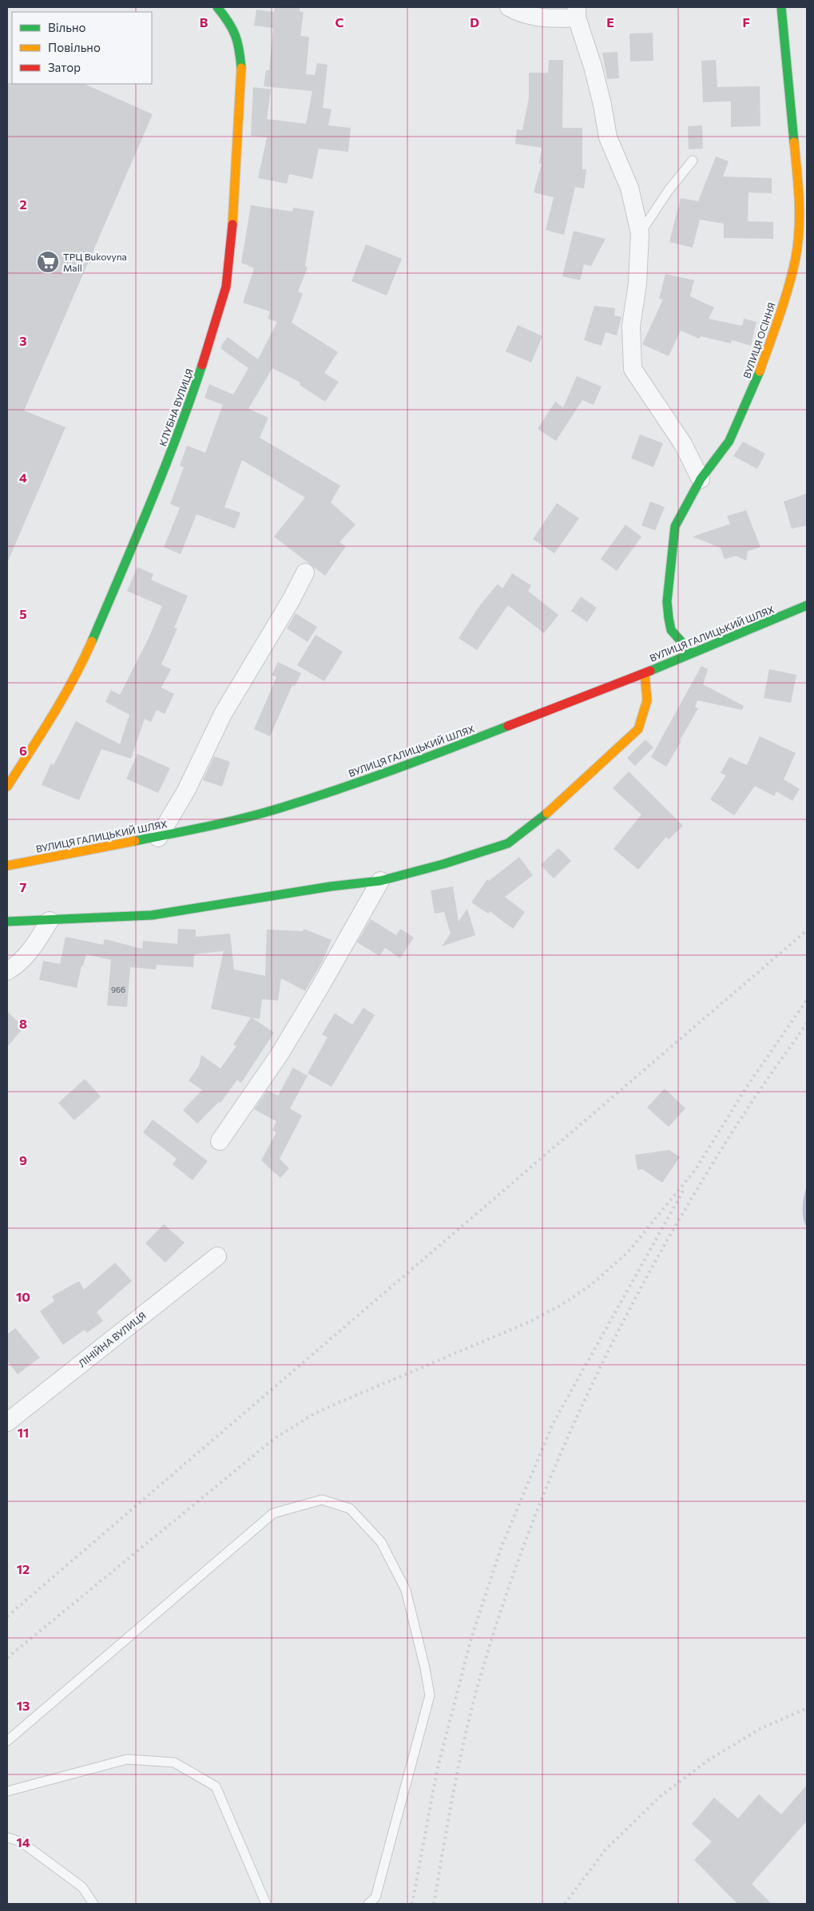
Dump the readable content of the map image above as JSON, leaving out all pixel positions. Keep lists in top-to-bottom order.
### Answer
{
  "streets": {
    "main road": ["ВУЛИЦЯ ОСІННЯ", "КЛУБНА ВУЛИЦЯ", "ВУЛИЦЯ ГАЛИЦЬКИЙ ШЛЯХ"],
    "street": ["ЛІНІЙНА ВУЛИЦЯ"]
  },
  "crossings": [
    ["ВУЛИЦЯ ОСІННЯ", "ВУЛИЦЯ ГАЛИЦЬКИЙ ШЛЯХ"]
  ],
  "places": {
    "supermarket": ["ТРЦ Bukovyna Mall"]
  },
  "house_numbers": ["96б"],
  "legend": ["Вільно", "Повільно", "Затор"],
  "grid": {
    "columns": [
      "B",
      "C",
      "D",
      "E",
      "F"
    ],
    "rows": [
      "2",
      "3",
      "4",
      "5",
      "6",
      "7",
      "8",
      "9",
      "10",
      "11",
      "12",
      "13",
      "14"
    ]
  }
}
